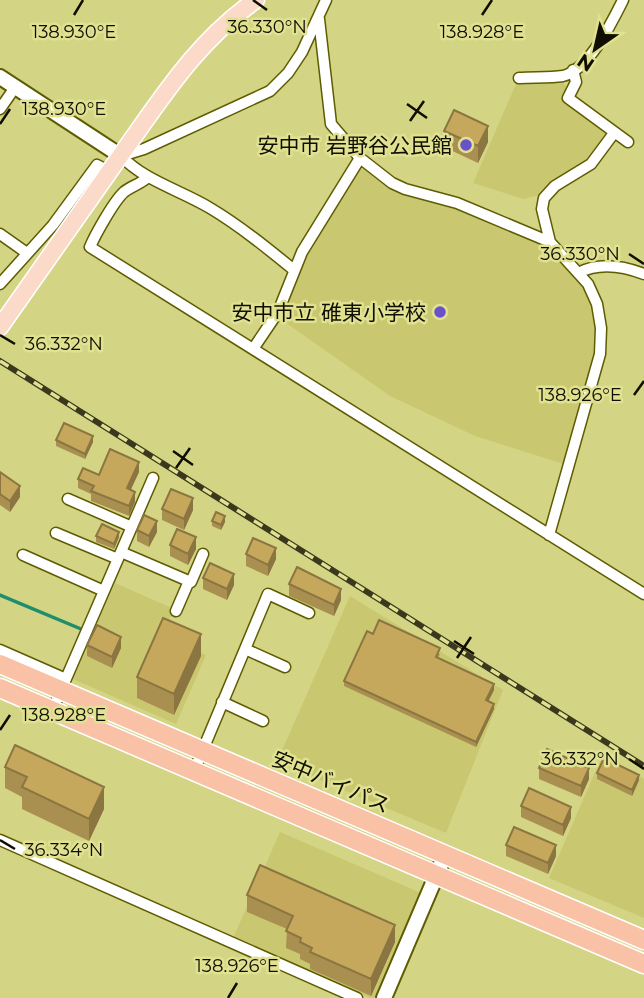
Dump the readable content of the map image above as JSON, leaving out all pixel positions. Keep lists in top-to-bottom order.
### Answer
{
  "streets": {
    "highway": ["安中バイパス"]
  },
  "places": ["安中市 岩野谷公民館", "安中市立 碓東小学校"],
  "north": "bottom left",
  "coordinates": [
    "36.330°N",
    "138.930°E",
    "138.928°E",
    "36.332°N",
    "138.926°E",
    "36.334°N"
  ]
}
